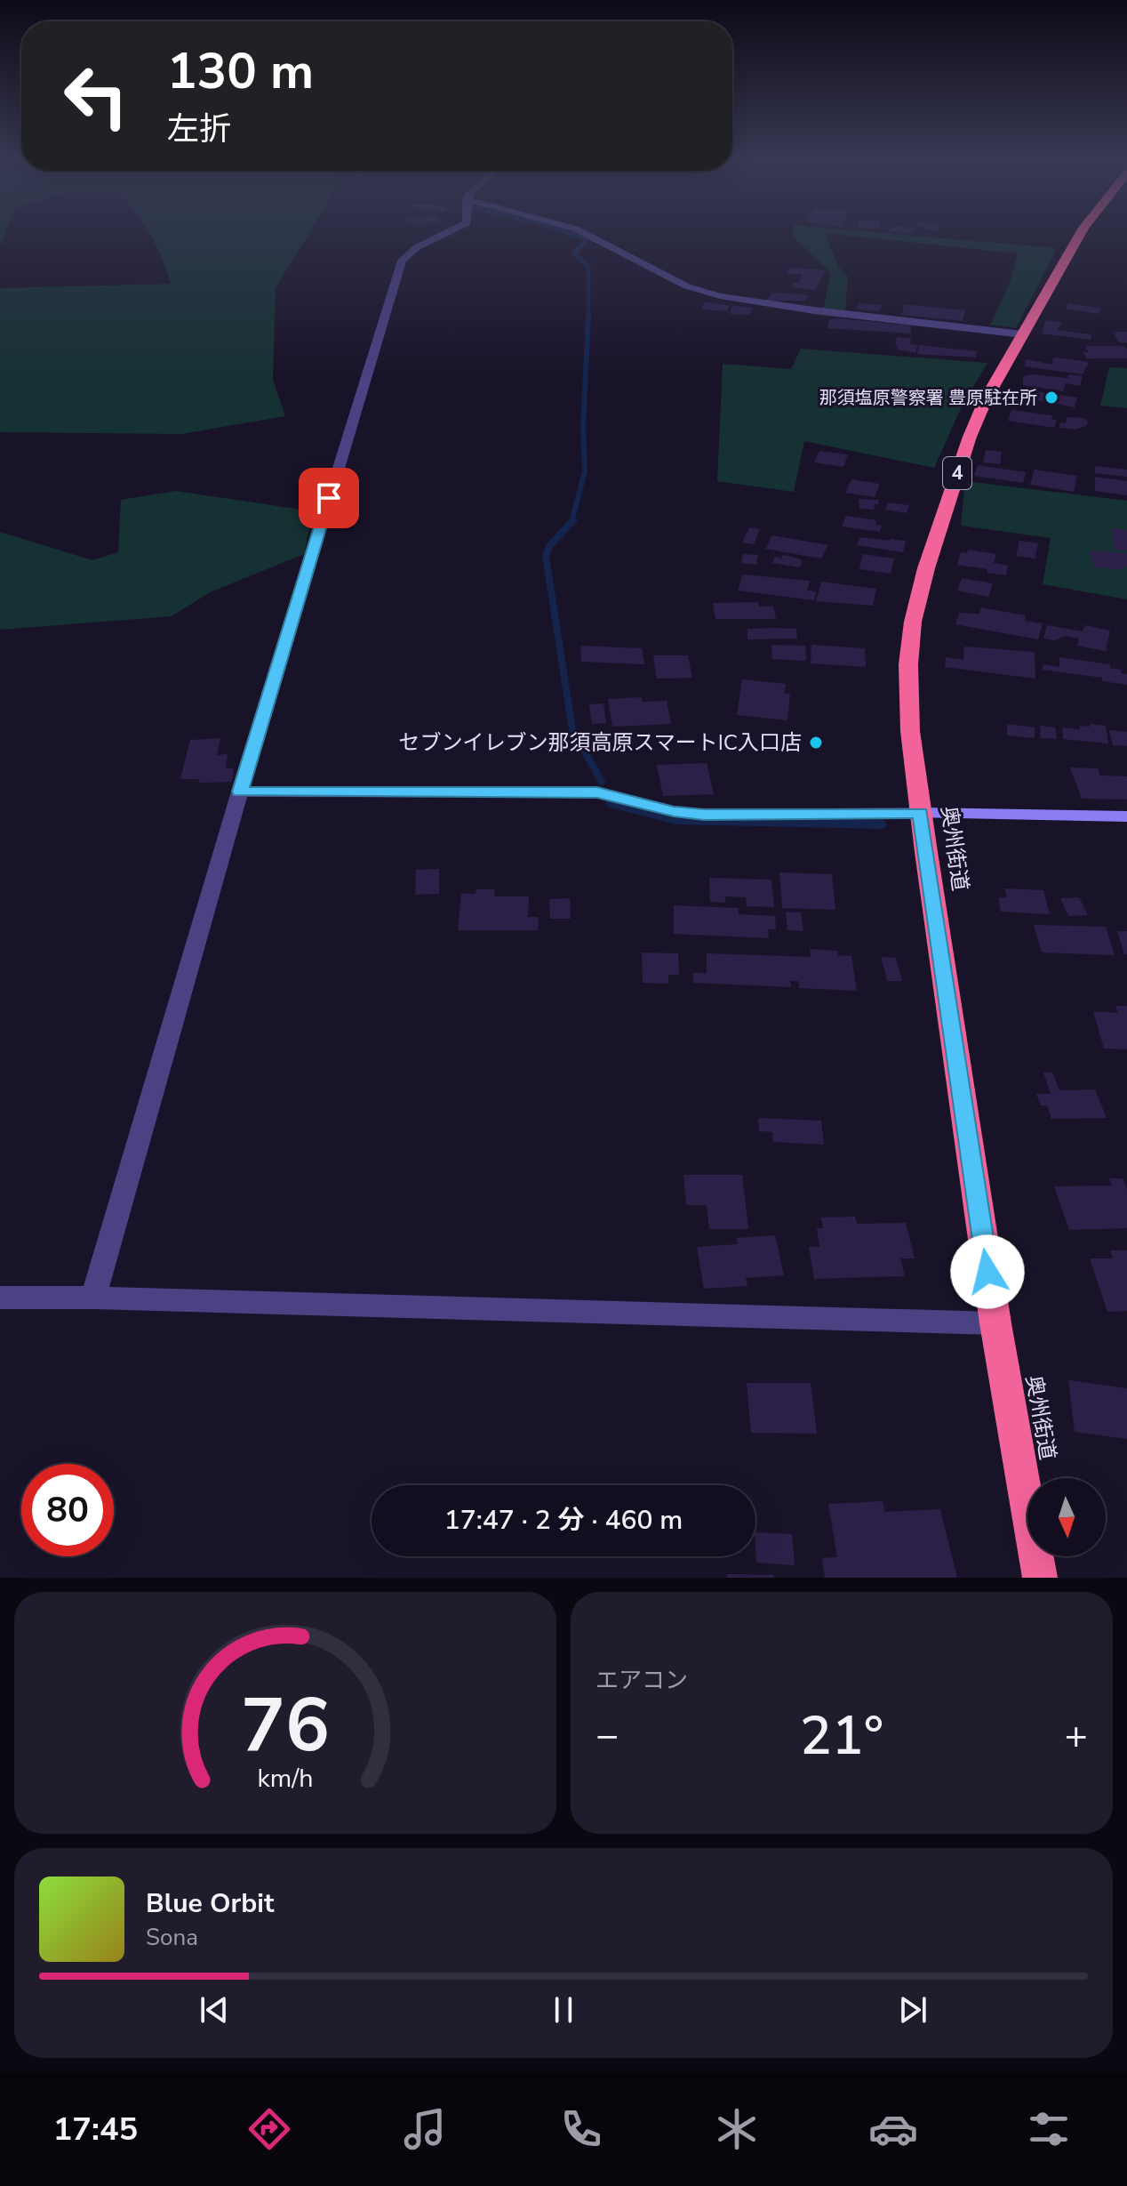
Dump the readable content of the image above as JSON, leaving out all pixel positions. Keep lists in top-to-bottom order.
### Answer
{
  "streets": {
    "highway": ["4", "奥州街道"]
  },
  "places": ["那須塩原警察署 豊原駐在所", "セブンイレブン那須高原スマートIC入口店"],
  "north": "bottom",
  "page": {
    "turn": ["130 m", "左折"],
    "limit": "80",
    "trip": "17:47 · 2 分 · 460 m",
    "tile": "エアコン",
    "heat": ["−", "21°", "+"],
    "song": ["Blue Orbit", "Sona"],
    "tabs": "17:45",
    "gauge": ["76", "km/h"]
  }
}
